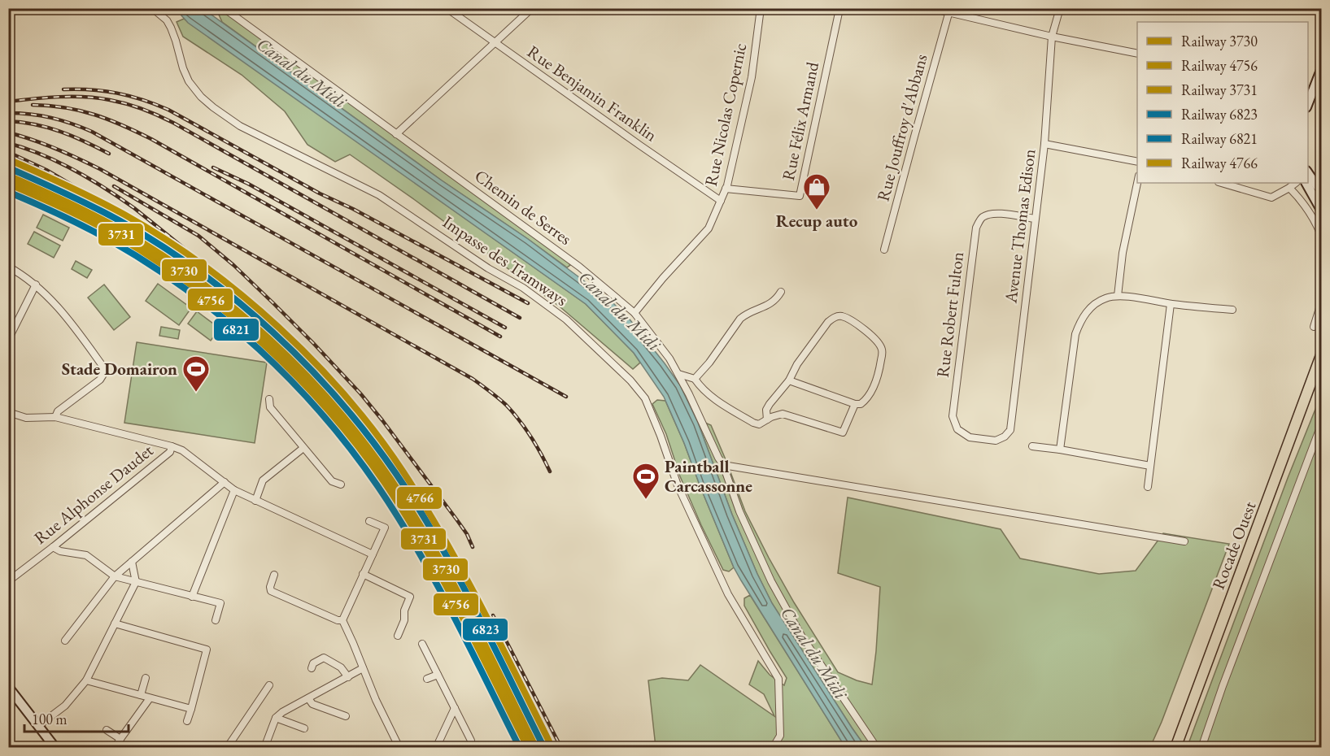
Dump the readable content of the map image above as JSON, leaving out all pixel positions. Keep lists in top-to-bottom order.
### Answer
{
  "streets": {
    "main road": ["Rocade Ouest"],
    "street": [
      "Rue Benjamin Franklin",
      "Rue Nicolas Copernic",
      "Rue Félix Armand",
      "Rue Jouffroy d'Abbans",
      "Chemin de Serres",
      "Avenue Thomas Edison",
      "Impasse des Tramways",
      "Rue Robert Fulton",
      "Rue Alphonse Daudet"
    ]
  },
  "crossings": [
    ["Rue Benjamin Franklin", "Rue Nicolas Copernic"],
    ["Rue Nicolas Copernic", "Rue Félix Armand"],
    ["Rue Nicolas Copernic", "Chemin de Serres"],
    ["Avenue Thomas Edison", "Rue Robert Fulton"]
  ],
  "water": ["Canal du Midi"],
  "places": {
    "shop": ["Recup auto"],
    "sports": ["Stade Domairon", "Paintball Carcassonne"]
  },
  "lines": [
    "rail line 4766",
    "rail line 6823",
    "rail line 3730",
    "rail line 3731",
    "rail line 4756",
    "rail line 6821"
  ],
  "legend": [
    "Railway 3730",
    "Railway 4756",
    "Railway 3731",
    "Railway 6823",
    "Railway 6821",
    "Railway 4766"
  ],
  "scale_bar": "100 m"
}
